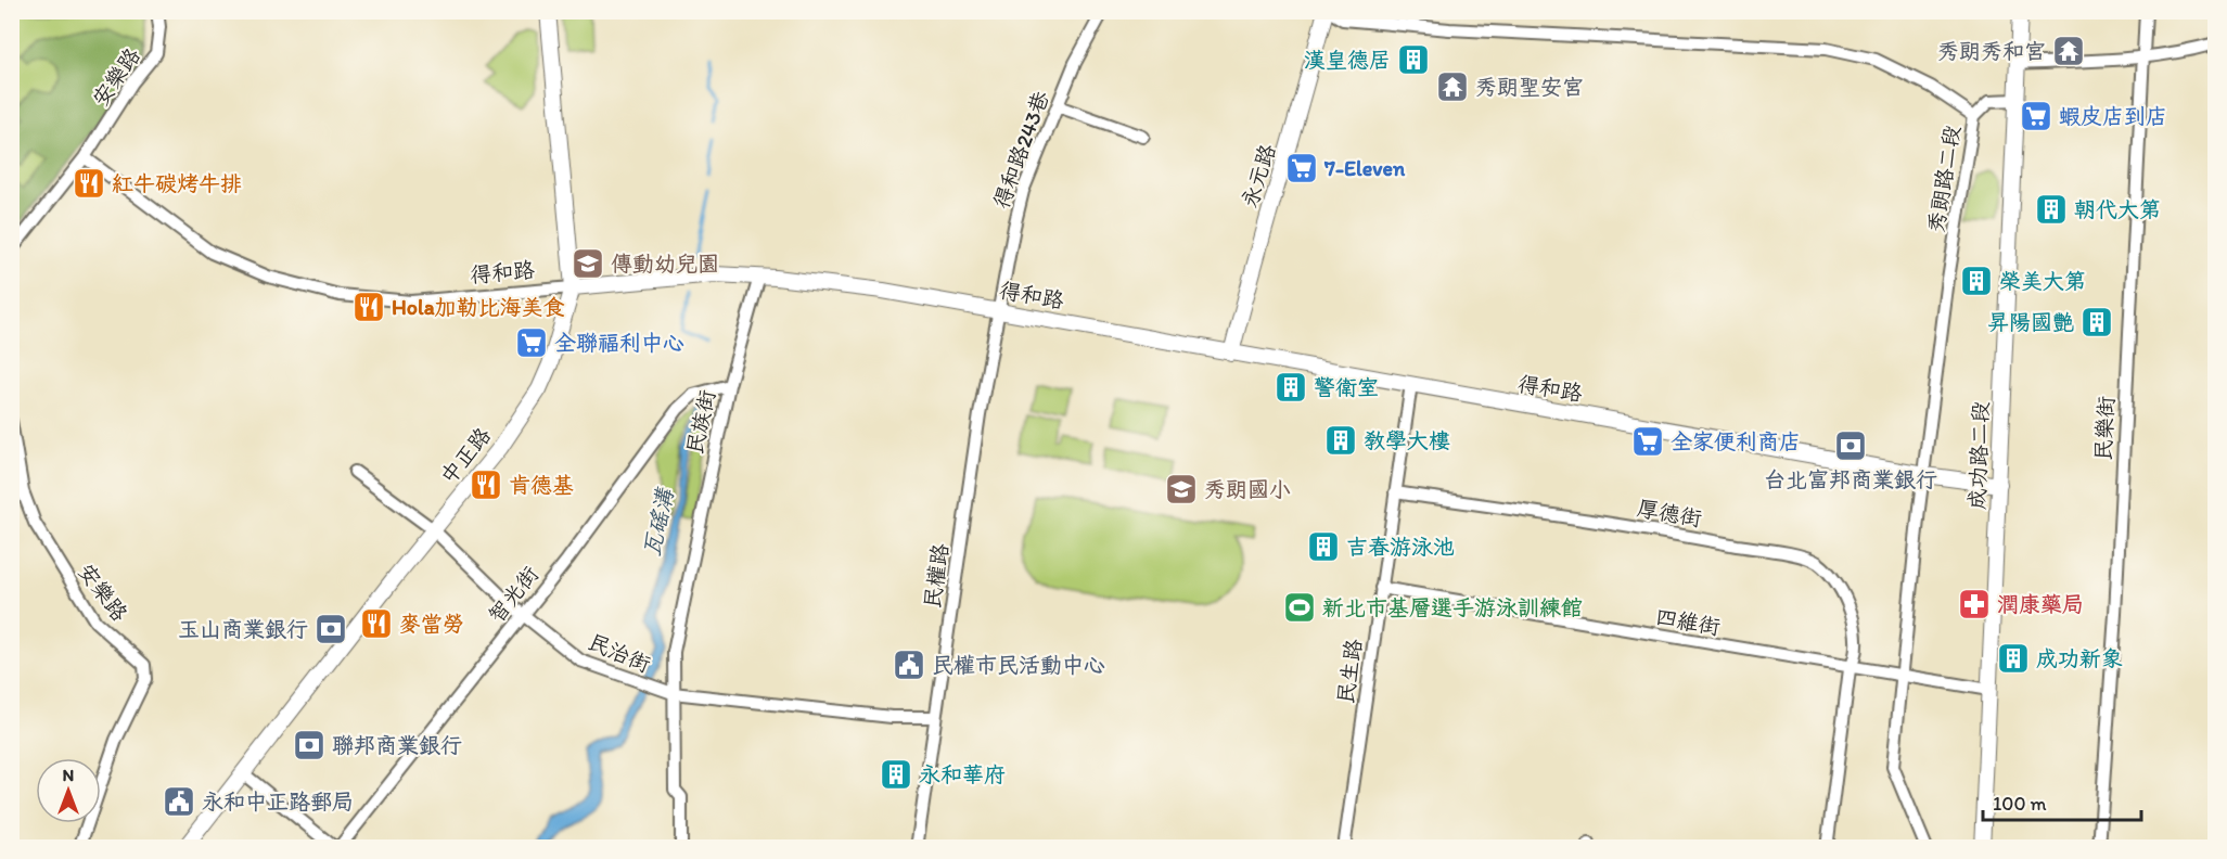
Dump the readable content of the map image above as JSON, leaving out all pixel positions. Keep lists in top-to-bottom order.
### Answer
{
  "streets": {
    "street": [
      "安樂路",
      "得和路243巷",
      "永元路",
      "秀朗路二段",
      "得和路",
      "民族街",
      "民樂街",
      "中正路",
      "成功路二段",
      "厚德街",
      "民權路",
      "智光街",
      "四維街",
      "民治街",
      "民生路"
    ]
  },
  "crossings": [
    ["安樂路", "得和路"],
    ["得和路243巷", "得和路"],
    ["得和路243巷", "民權路"],
    ["永元路", "秀朗路二段"],
    ["永元路", "得和路"],
    ["秀朗路二段", "得和路"],
    ["秀朗路二段", "四維街"],
    ["得和路", "民族街"],
    ["得和路", "中正路"],
    ["得和路", "成功路二段"],
    ["得和路", "民權路"],
    ["得和路", "民生路"],
    ["民族街", "智光街"],
    ["民族街", "民治街"],
    ["中正路", "民治街"],
    ["成功路二段", "四維街"],
    ["厚德街", "四維街"],
    ["厚德街", "民生路"],
    ["民權路", "民治街"],
    ["智光街", "民治街"],
    ["四維街", "民生路"]
  ],
  "water": ["瓦磘溝"],
  "places": {
    "temple": ["秀朗秀和宮", "秀朗聖安宮"],
    "building": [
      "漢皇德居",
      "朝代大第",
      "榮美大第",
      "昇陽國艷",
      "警衛室",
      "教學大樓",
      "吉春游泳池",
      "成功新象",
      "永和華府"
    ],
    "supermarket": [
      "蝦皮店到店",
      "7-Eleven",
      "全聯福利中心",
      "全家便利商店"
    ],
    "restaurant": [
      "紅牛碳烤牛排",
      "Hola加勒比海美食",
      "肯德基",
      "麥當勞"
    ],
    "school or university": ["傳動幼兒園", "秀朗國小"],
    "bank": ["台北富邦商業銀行", "玉山商業銀行", "聯邦商業銀行"],
    "pharmacy": ["潤康藥局"],
    "sports": ["新北市基層選手游泳訓練館"],
    "public building": ["民權市民活動中心", "永和中正路郵局"]
  },
  "scale_bar": "100 m",
  "north": "top"
}
